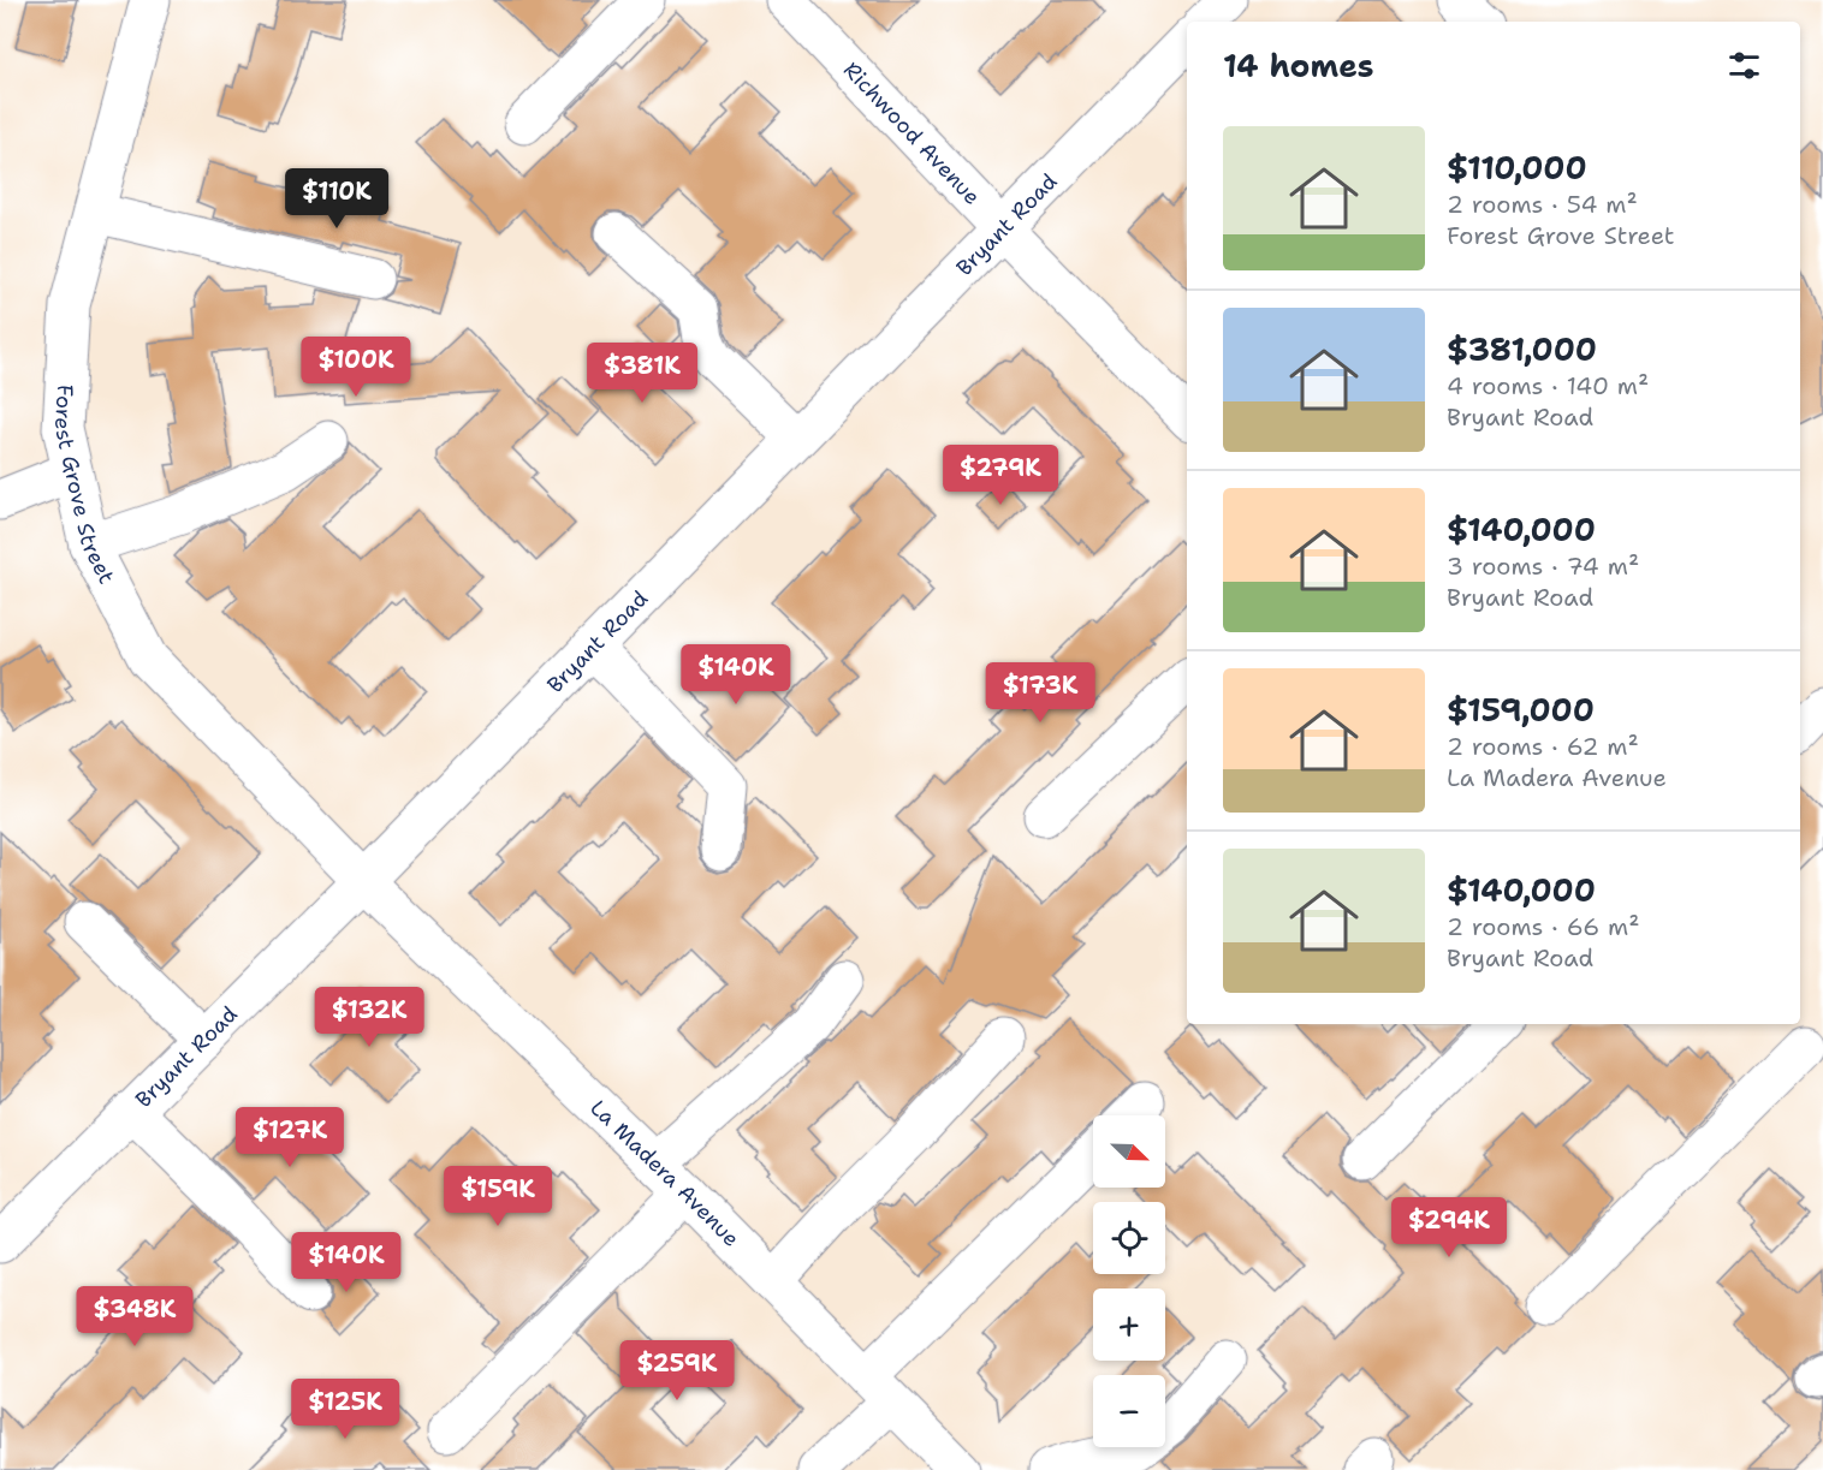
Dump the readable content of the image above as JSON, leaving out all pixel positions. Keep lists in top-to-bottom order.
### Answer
{
  "streets": {
    "street": [
      "Richwood Avenue",
      "Bryant Road",
      "Forest Grove Street",
      "La Madera Avenue"
    ]
  },
  "crossings": [
    ["Richwood Avenue", "Bryant Road"],
    ["Bryant Road", "Forest Grove Street"],
    ["Bryant Road", "La Madera Avenue"],
    ["Forest Grove Street", "La Madera Avenue"]
  ],
  "north": "bottom right",
  "page": {
    "heading": "14 homes",
    "list": [
      {
        "name": "$110,000",
        "note": "2 rooms · 54 m² · Forest Grove Street"
      },
      {
        "name": "$381,000",
        "note": "4 rooms · 140 m² · Bryant Road"
      },
      {
        "name": "$140,000",
        "note": "3 rooms · 74 m² · Bryant Road"
      },
      {
        "name": "$159,000",
        "note": "2 rooms · 62 m² · La Madera Avenue"
      },
      {
        "name": "$140,000",
        "note": "2 rooms · 66 m² · Bryant Road"
      }
    ],
    "price": [
      "$110K",
      "$100K",
      "$381K",
      "$279K",
      "$140K",
      "$173K",
      "$132K",
      "$127K",
      "$159K",
      "$294K",
      "$140K",
      "$348K",
      "$259K",
      "$125K"
    ],
    "map_buttons": ["+", "−"]
  }
}
